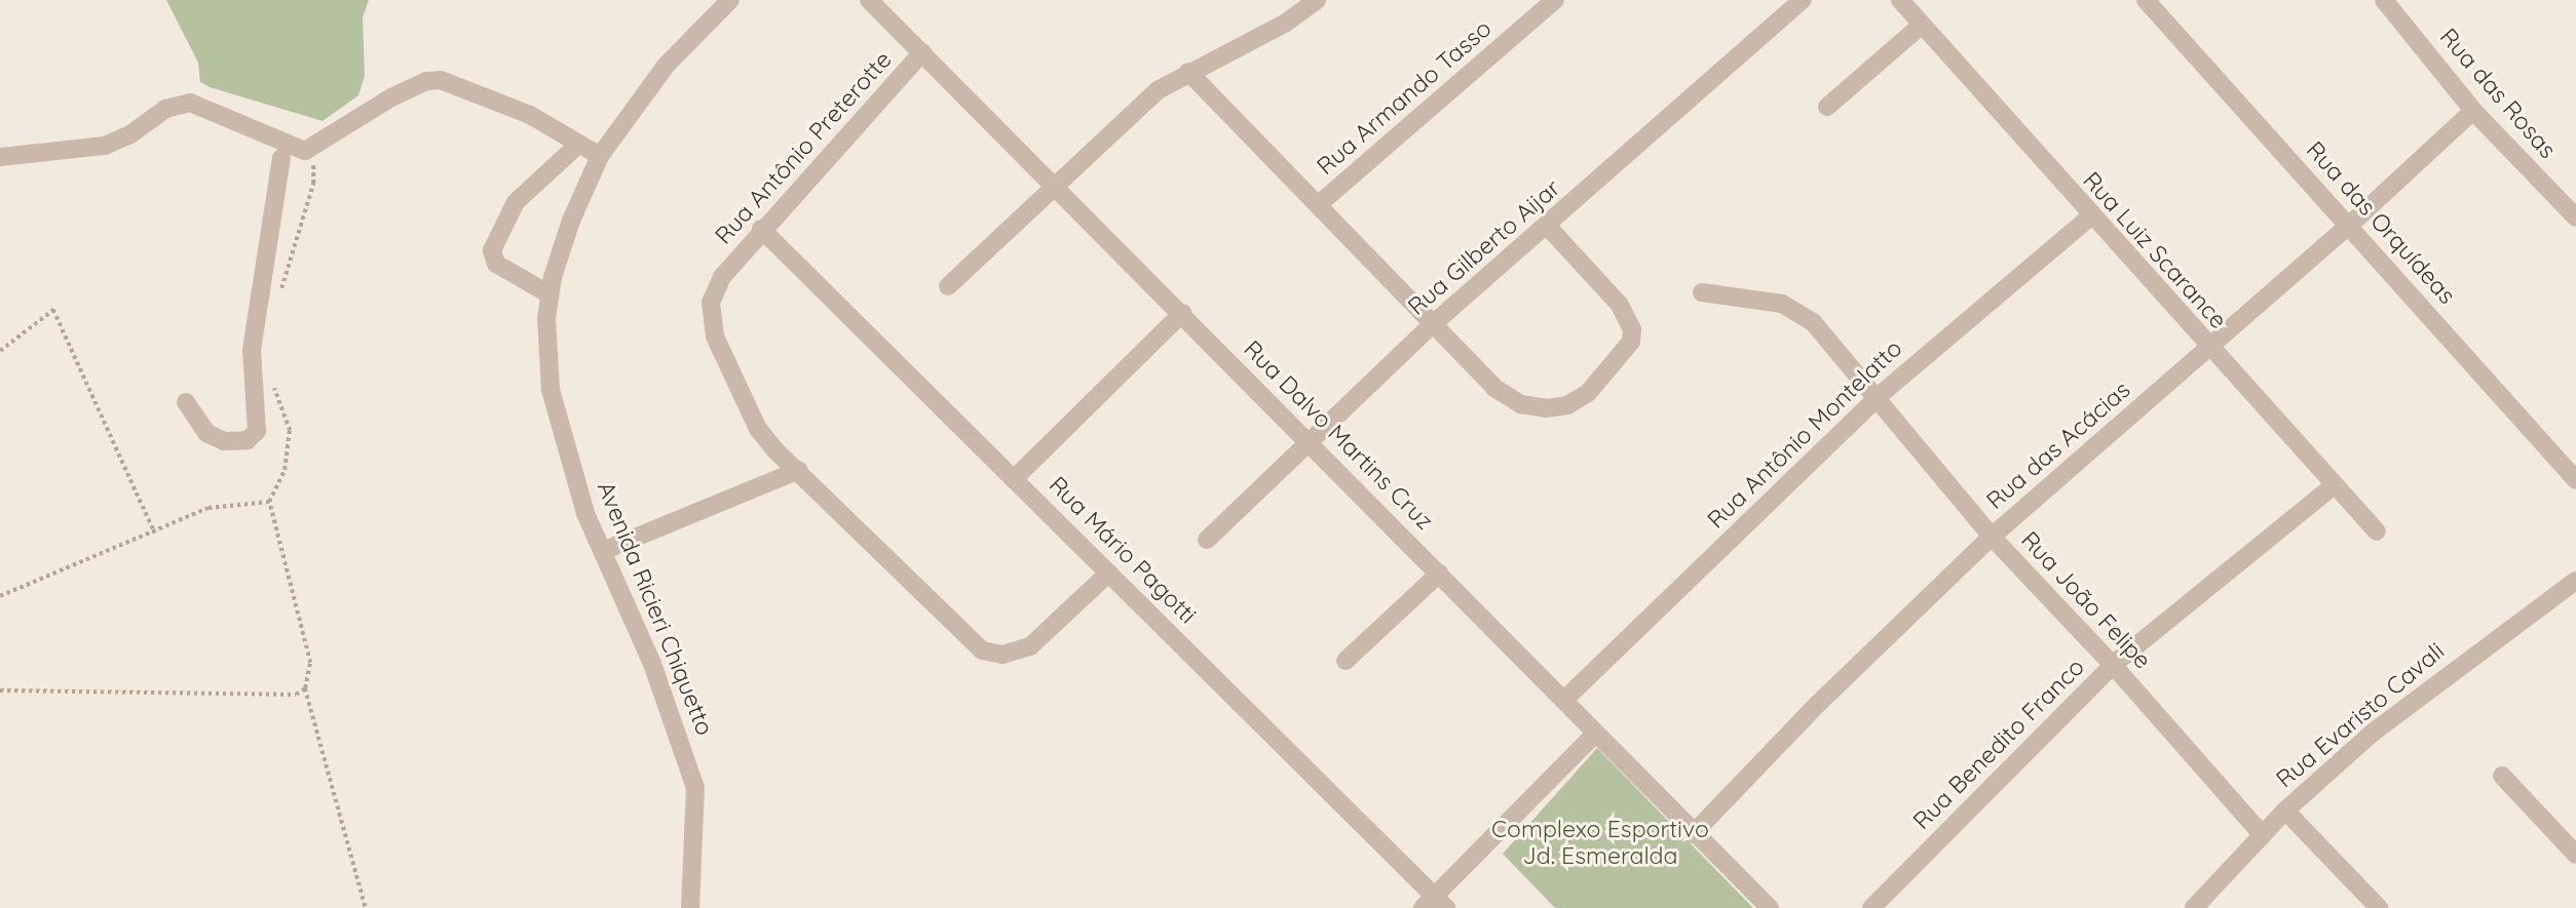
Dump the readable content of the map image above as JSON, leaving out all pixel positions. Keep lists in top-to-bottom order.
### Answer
{
  "streets": {
    "street": [
      "Rua das Rosas",
      "Rua Armando Tasso",
      "Rua Antônio Preterotte",
      "Rua das Orquídeas",
      "Rua Gilberto Aijar",
      "Rua Luiz Scarance",
      "Rua Antônio Montelatto",
      "Rua Dalvo Martins Cruz",
      "Rua das Acácias",
      "Rua Mário Pagotti",
      "Rua João Felipe",
      "Avenida Ricieri Chiquetto",
      "Rua Evaristo Cavali",
      "Rua Benedito Franco"
    ]
  },
  "crossings": [
    ["Rua das Rosas", "Rua das Acácias"],
    ["Rua Antônio Preterotte", "Rua Dalvo Martins Cruz"],
    ["Rua Antônio Preterotte", "Rua Mário Pagotti"],
    ["Rua das Orquídeas", "Rua das Acácias"],
    ["Rua Gilberto Aijar", "Rua Dalvo Martins Cruz"],
    ["Rua Luiz Scarance", "Rua Antônio Montelatto"],
    ["Rua Luiz Scarance", "Rua das Acácias"],
    ["Rua Luiz Scarance", "Rua Benedito Franco"],
    ["Rua Antônio Montelatto", "Rua Dalvo Martins Cruz"],
    ["Rua Antônio Montelatto", "Rua João Felipe"],
    ["Rua Dalvo Martins Cruz", "Rua das Acácias"],
    ["Rua das Acácias", "Rua João Felipe"],
    ["Rua João Felipe", "Rua Evaristo Cavali"],
    ["Rua João Felipe", "Rua Benedito Franco"]
  ],
  "parks": ["Complexo Esportivo Jd. Esmeralda"]
}
